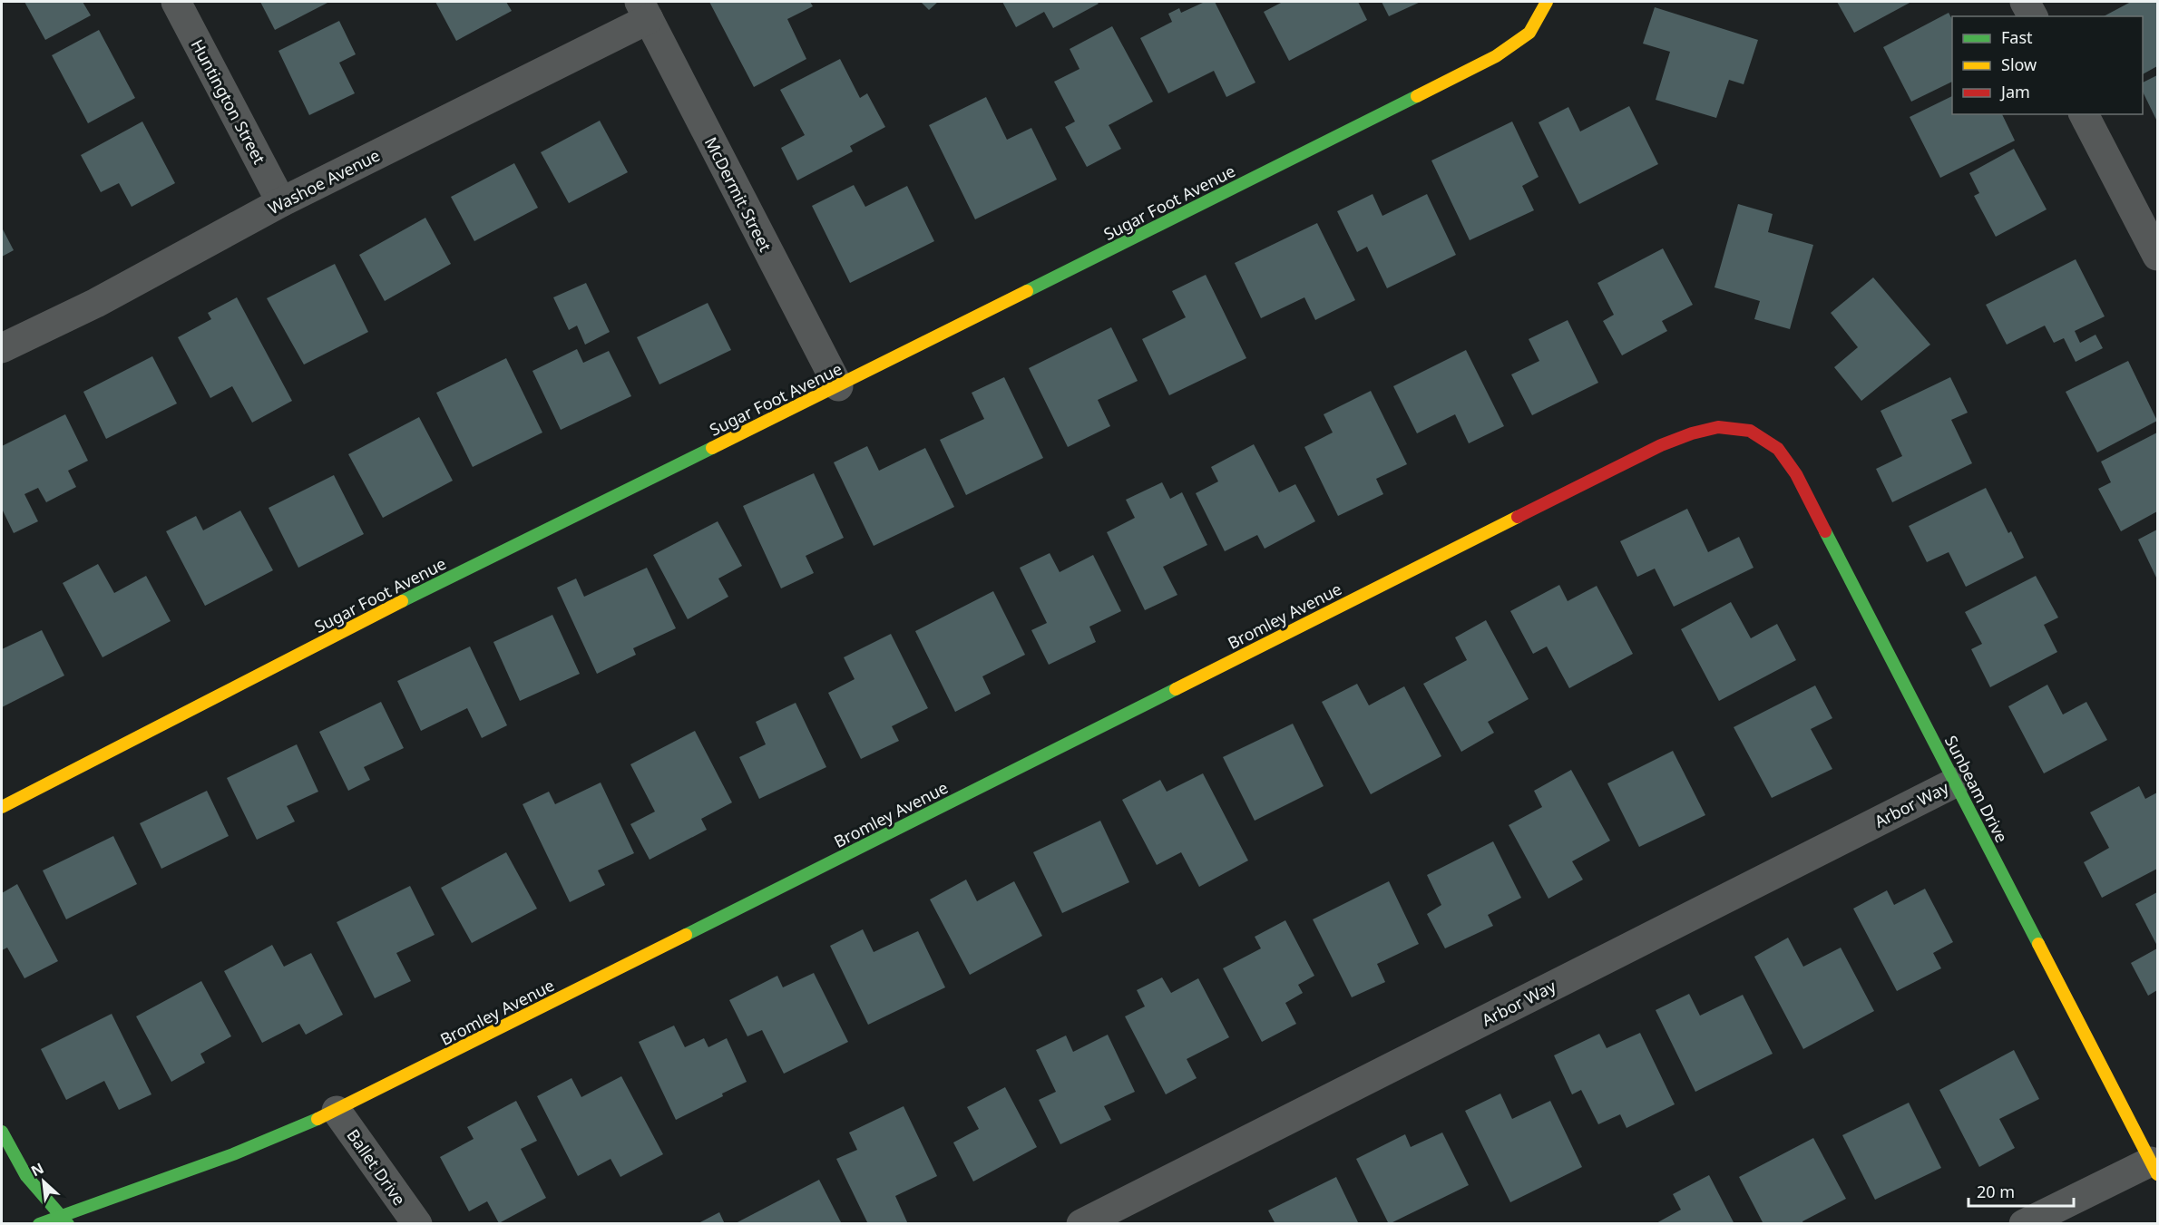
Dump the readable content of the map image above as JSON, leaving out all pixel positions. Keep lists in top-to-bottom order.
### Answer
{
  "streets": {
    "street": [
      "Huntington Street",
      "Washoe Avenue",
      "McDermit Street",
      "Sugar Foot Avenue",
      "Bromley Avenue",
      "Sunbeam Drive",
      "Arbor Way",
      "Ballet Drive"
    ]
  },
  "crossings": [
    ["Huntington Street", "Washoe Avenue"],
    ["Washoe Avenue", "McDermit Street"],
    ["McDermit Street", "Sugar Foot Avenue"],
    ["Bromley Avenue", "Sunbeam Drive"],
    ["Bromley Avenue", "Ballet Drive"],
    ["Sunbeam Drive", "Arbor Way"]
  ],
  "legend": ["Fast", "Slow", "Jam"],
  "scale_bar": "20 m",
  "north": "top left"
}
